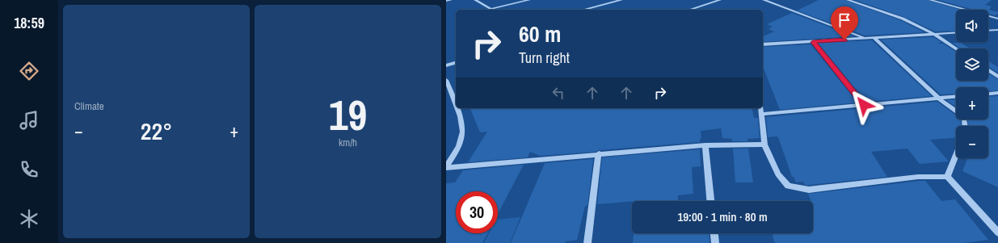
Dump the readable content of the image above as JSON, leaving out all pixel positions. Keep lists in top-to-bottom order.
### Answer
{
  "page": {
    "tabs": "18:59",
    "tile": [
      "Climate",
      ["19", "km/h"]
    ],
    "map_buttons": ["+", "−"],
    "turn": ["60 m", "Turn right"],
    "heat": ["−", "22°", "+"],
    "limit": "30",
    "trip": "19:00 · 1 min · 80 m"
  }
}
